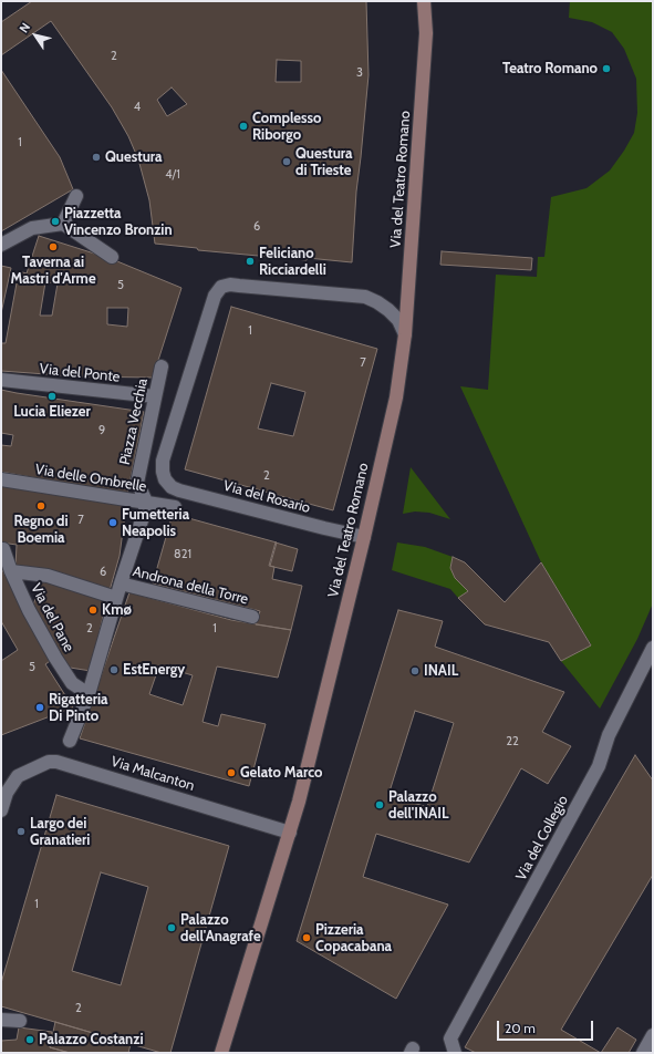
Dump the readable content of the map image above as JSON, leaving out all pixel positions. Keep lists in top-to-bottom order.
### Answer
{
  "streets": {
    "main road": ["Via del Teatro Romano"],
    "street": [
      "Via del Ponte",
      "Piazza Vecchia",
      "Via delle Ombrelle",
      "Via del Rosario",
      "Androna della Torre",
      "Via del Pane",
      "Via Malcanton",
      "Via del Collegio"
    ]
  },
  "crossings": [
    ["Via del Teatro Romano", "Via del Rosario"],
    ["Via del Teatro Romano", "Via Malcanton"],
    ["Via del Ponte", "Piazza Vecchia"],
    ["Piazza Vecchia", "Via delle Ombrelle"]
  ],
  "places": [
    "Teatro Romano",
    "Complesso Riborgo",
    "Questura",
    "Questura di Trieste",
    "Piazzetta Vincenzo Bronzin",
    "Taverna ai Mastri d'Arme",
    "Feliciano Ricciardelli",
    "Lucia Eliezer",
    "Regno di Boemia",
    "Fumetteria Neapolis",
    "Kmø",
    "EstEnergy",
    "INAIL",
    "Rigatteria Di Pinto",
    "Gelato Marco",
    "Palazzo dell'INAIL",
    "Largo dei Granatieri",
    "Palazzo dell'Anagrafe",
    "Pizzeria Copacabana",
    "Palazzo Costanzi"
  ],
  "house_numbers": [
    "2",
    "3",
    "4",
    "1",
    "4/1",
    "6",
    "5",
    "1",
    "7",
    "9",
    "2",
    "7",
    "821",
    "6",
    "2",
    "1",
    "5",
    "22",
    "1",
    "2"
  ],
  "scale_bar": "20 m",
  "north": "top left"
}
